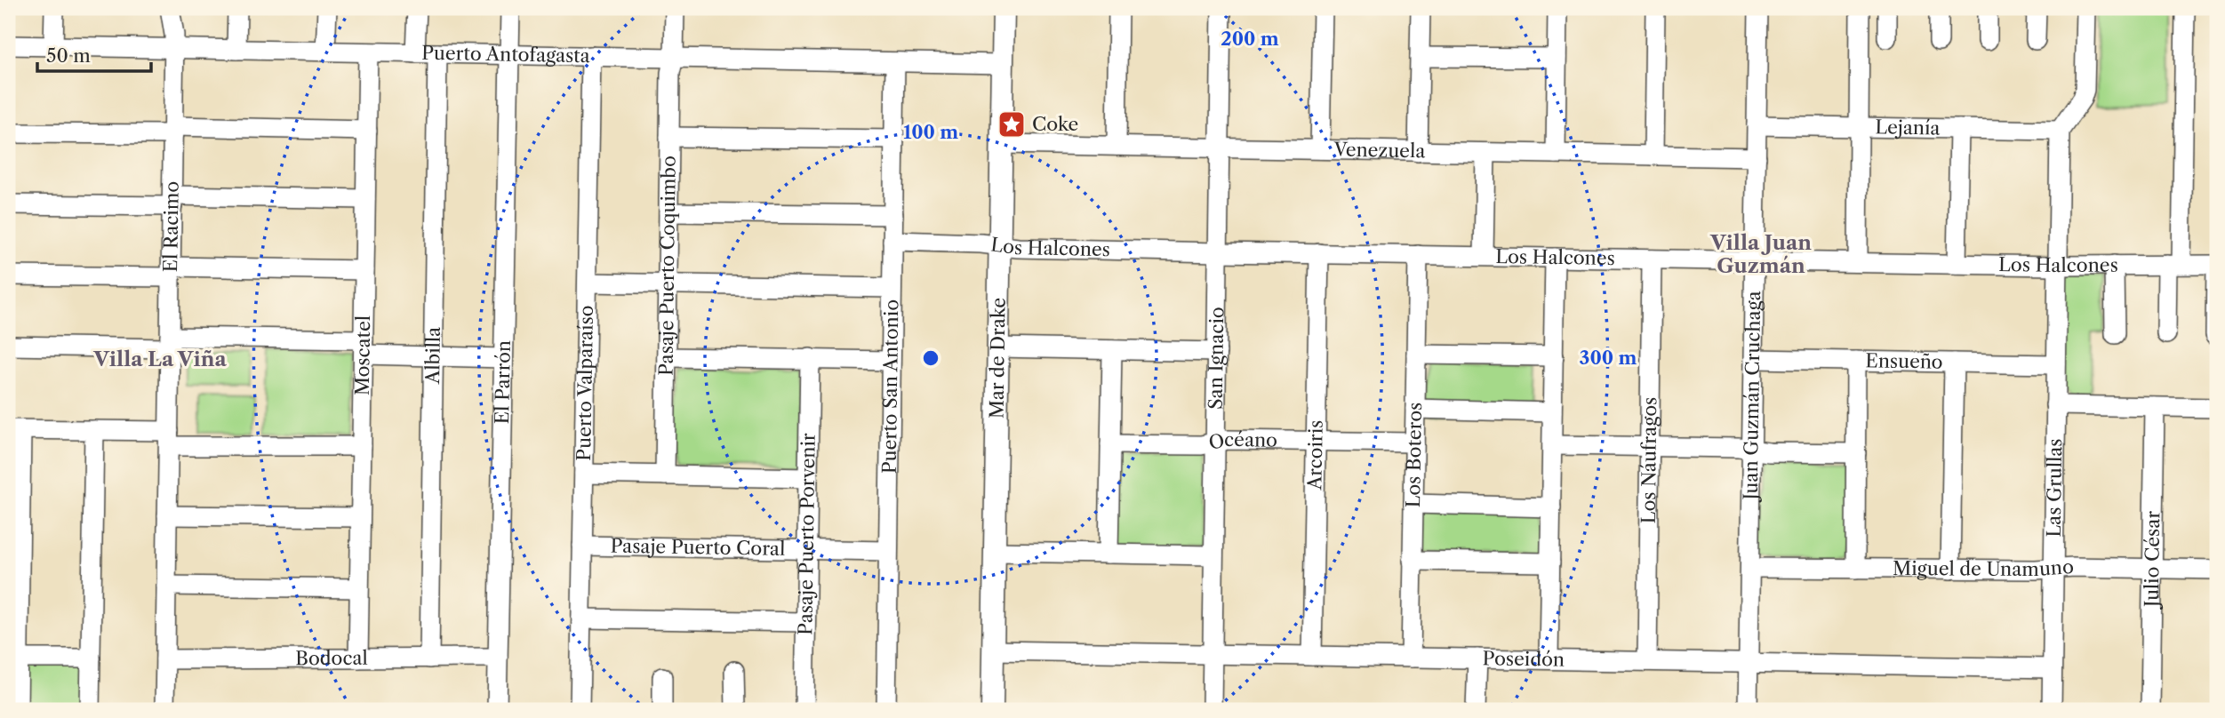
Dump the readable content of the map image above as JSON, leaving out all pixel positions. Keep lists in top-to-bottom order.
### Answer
{
  "streets": {
    "street": [
      "Puerto Antofagasta",
      "Lejanía",
      "Venezuela",
      "El Racimo",
      "Los Halcones",
      "Pasaje Puerto Coquimbo",
      "Moscatel",
      "Albilla",
      "Mar de Drake",
      "San Ignacio",
      "Ensueño",
      "El Parrón",
      "Puerto Valparaíso",
      "Puerto San Antonio",
      "Juan Guzmán Cruchaga",
      "Océano",
      "Arcoiris",
      "Los Boteros",
      "Los Náufragos",
      "Las Grullas",
      "Pasaje Puerto Porvenir",
      "Pasaje Puerto Coral",
      "Julio César",
      "Miguel de Unamuno",
      "Bodocal",
      "Poseidón"
    ]
  },
  "crossings": [
    ["Puerto Antofagasta", "El Racimo"],
    ["Puerto Antofagasta", "Pasaje Puerto Coquimbo"],
    ["Puerto Antofagasta", "Moscatel"],
    ["Puerto Antofagasta", "Albilla"],
    ["Puerto Antofagasta", "Mar de Drake"],
    ["Puerto Antofagasta", "El Parrón"],
    ["Puerto Antofagasta", "Puerto Valparaíso"],
    ["Puerto Antofagasta", "Puerto San Antonio"],
    ["Lejanía", "Juan Guzmán Cruchaga"],
    ["Lejanía", "Las Grullas"],
    ["Venezuela", "Mar de Drake"],
    ["Venezuela", "San Ignacio"],
    ["Venezuela", "Juan Guzmán Cruchaga"],
    ["El Racimo", "Bodocal"],
    ["Los Halcones", "Mar de Drake"],
    ["Los Halcones", "San Ignacio"],
    ["Los Halcones", "Puerto San Antonio"],
    ["Los Halcones", "Juan Guzmán Cruchaga"],
    ["Los Halcones", "Arcoiris"],
    ["Los Halcones", "Los Boteros"],
    ["Los Halcones", "Los Náufragos"],
    ["Los Halcones", "Las Grullas"],
    ["Moscatel", "Bodocal"],
    ["Albilla", "Bodocal"],
    ["Mar de Drake", "Poseidón"],
    ["San Ignacio", "Océano"],
    ["San Ignacio", "Poseidón"],
    ["Ensueño", "Juan Guzmán Cruchaga"],
    ["Ensueño", "Las Grullas"],
    ["El Parrón", "Bodocal"],
    ["Puerto Valparaíso", "Pasaje Puerto Coral"],
    ["Puerto San Antonio", "Pasaje Puerto Coral"],
    ["Juan Guzmán Cruchaga", "Miguel de Unamuno"],
    ["Juan Guzmán Cruchaga", "Poseidón"],
    ["Océano", "Arcoiris"],
    ["Océano", "Los Boteros"],
    ["Arcoiris", "Poseidón"],
    ["Los Boteros", "Poseidón"],
    ["Los Náufragos", "Poseidón"],
    ["Las Grullas", "Miguel de Unamuno"],
    ["Las Grullas", "Poseidón"],
    ["Pasaje Puerto Porvenir", "Pasaje Puerto Coral"],
    ["Julio César", "Miguel de Unamuno"]
  ],
  "districts": ["Villa Juan Guzmán", "Villa La Viña"],
  "places": {
    "place": ["Coke"]
  },
  "scale_bar": "50 m",
  "rings": ["200 m", "100 m", "300 m"]
}
